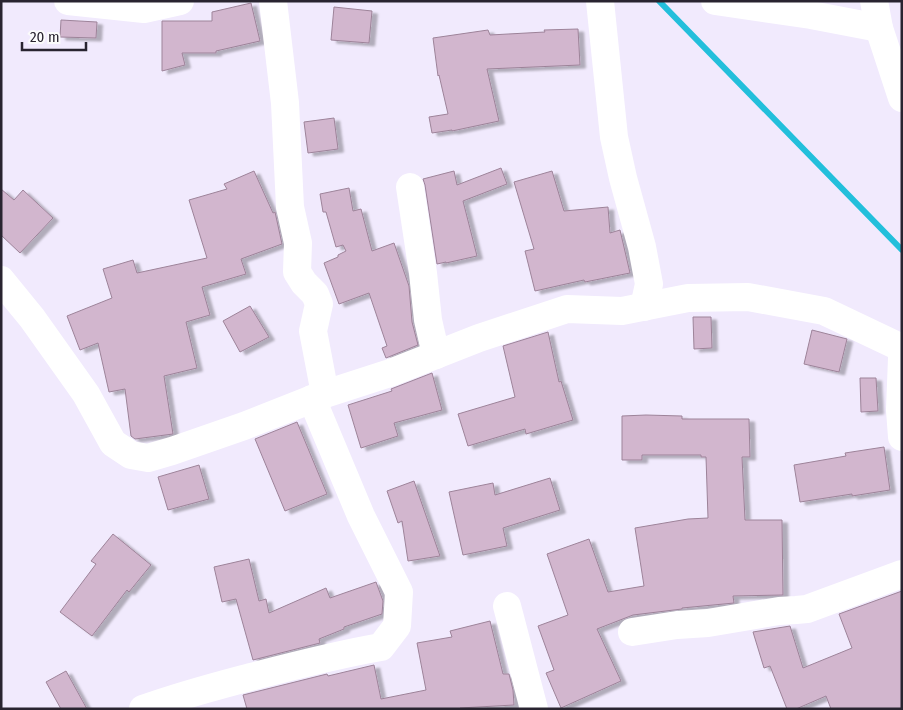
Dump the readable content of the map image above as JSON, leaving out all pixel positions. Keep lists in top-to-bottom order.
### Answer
{
  "scale_bar": "20 m"
}
